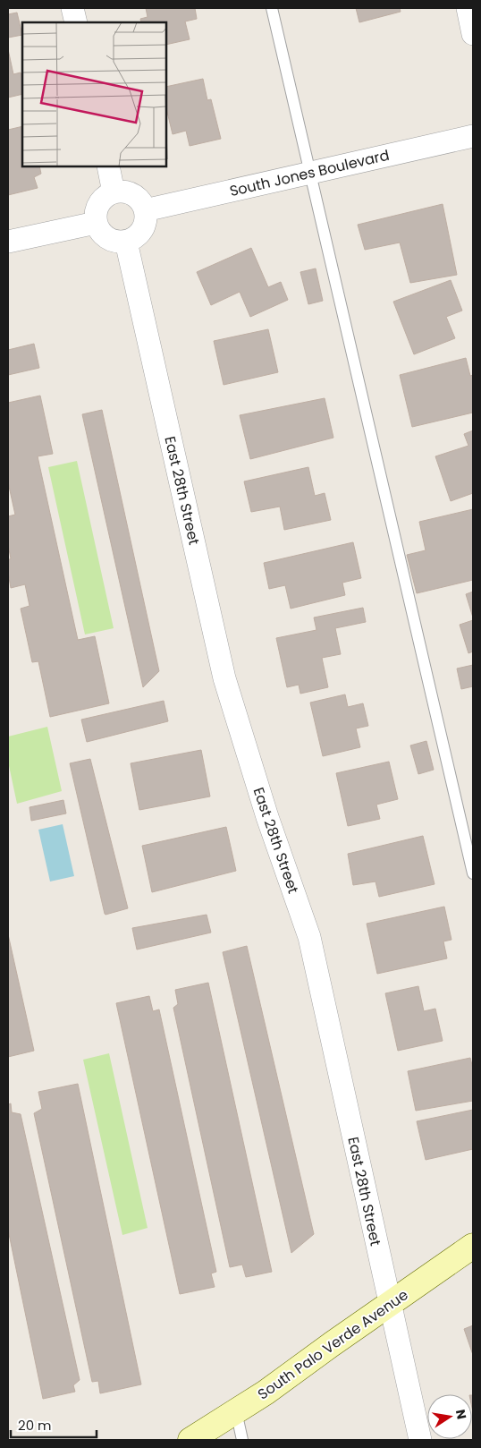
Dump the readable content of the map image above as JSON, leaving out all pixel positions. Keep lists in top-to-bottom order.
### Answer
{
  "streets": {
    "street": ["South Jones Boulevard", "East 28th Street", "South Palo Verde Avenue"]
  },
  "crossings": [
    ["South Jones Boulevard", "East 28th Street"],
    ["East 28th Street", "South Palo Verde Avenue"]
  ],
  "scale_bar": "20 m",
  "north": "right"
}
